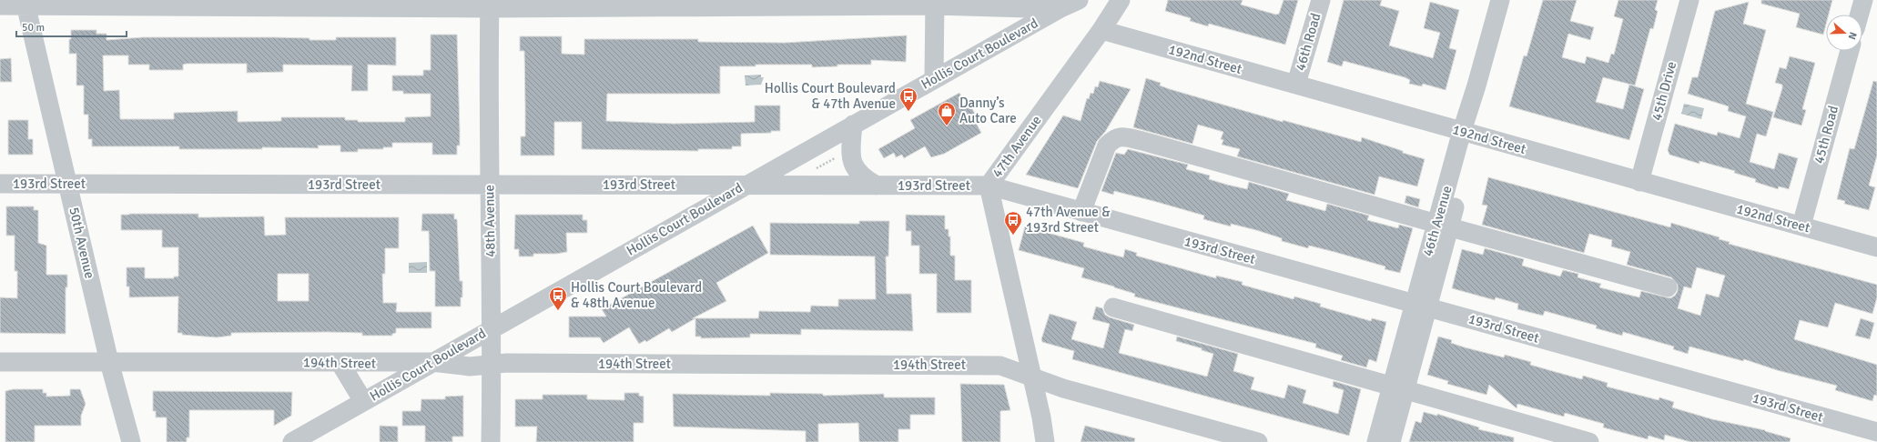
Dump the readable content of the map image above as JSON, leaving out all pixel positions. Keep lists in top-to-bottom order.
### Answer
{
  "streets": {
    "street": [
      "46th Road",
      "Hollis Court Boulevard",
      "192nd Street",
      "45th Drive",
      "45th Road",
      "47th Avenue",
      "193rd Street",
      "48th Avenue",
      "46th Avenue",
      "50th Avenue",
      "194th Street"
    ]
  },
  "crossings": [
    ["46th Road", "192nd Street"],
    ["Hollis Court Boulevard", "193rd Street"],
    ["Hollis Court Boulevard", "48th Avenue"],
    ["Hollis Court Boulevard", "194th Street"],
    ["192nd Street", "45th Drive"],
    ["192nd Street", "45th Road"],
    ["192nd Street", "47th Avenue"],
    ["192nd Street", "46th Avenue"],
    ["47th Avenue", "193rd Street"],
    ["47th Avenue", "194th Street"],
    ["193rd Street", "48th Avenue"],
    ["193rd Street", "46th Avenue"],
    ["193rd Street", "50th Avenue"],
    ["48th Avenue", "194th Street"],
    ["50th Avenue", "194th Street"]
  ],
  "places": {
    "bus stop": ["Hollis Court Boulevard & 47th Avenue", "47th Avenue & 193rd Street", "Hollis Court Boulevard & 48th Avenue"],
    "shop": ["Danny’s Auto Care"]
  },
  "scale_bar": "50 m",
  "north": "right"
}
